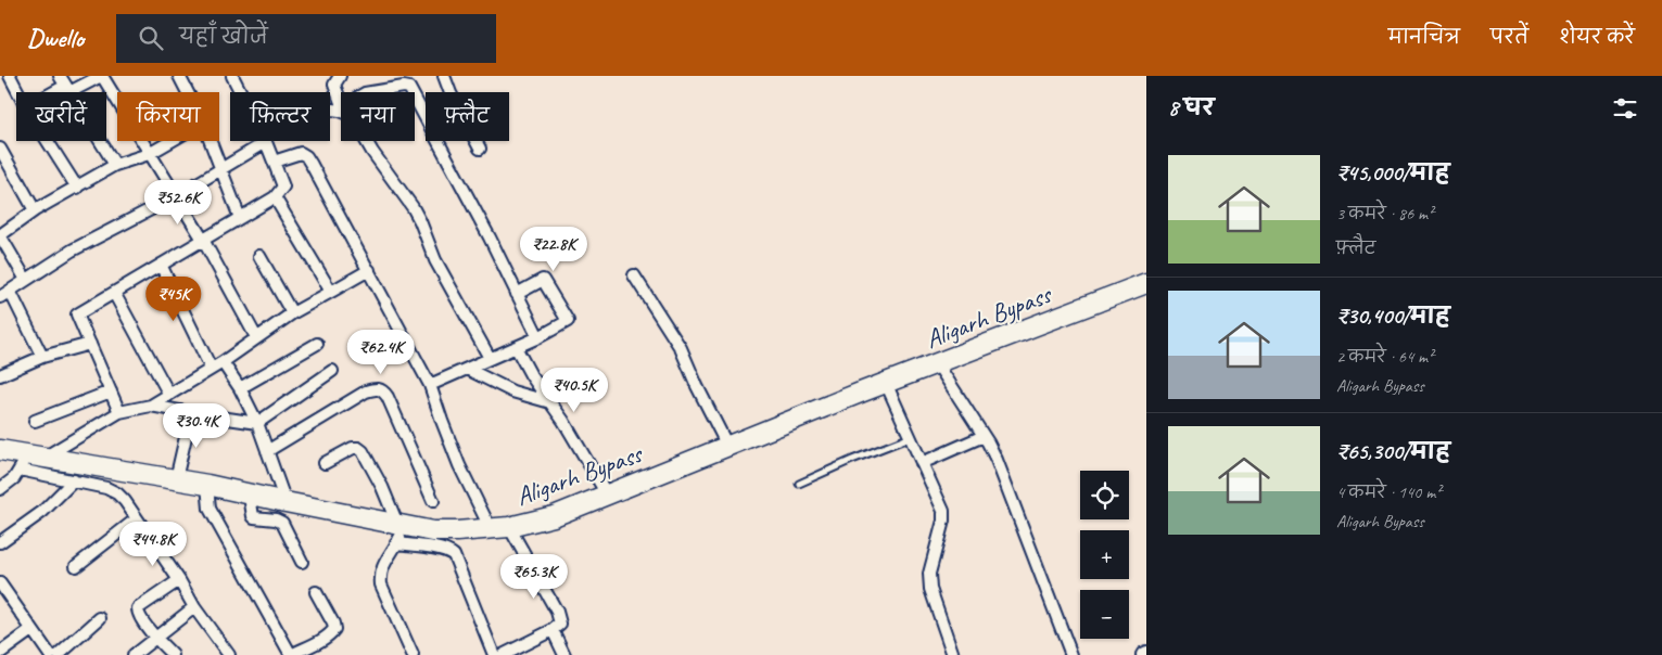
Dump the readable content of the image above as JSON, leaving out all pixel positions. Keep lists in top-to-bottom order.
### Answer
{
  "streets": {
    "highway": ["Aligarh Bypass"]
  },
  "page": {
    "header": "Dwello",
    "search": "यहाँ खोजें",
    "nav": ["मानचित्र", "परतें", "शेयर करें"],
    "heading": "8 घर",
    "chip": [
      "खरीदें",
      "किराया",
      "फ़िल्टर",
      "नया",
      "फ़्लैट"
    ],
    "list": [
      {
        "name": "₹45,000/माह",
        "note": "3 कमरे · 86 m² · फ़्लैट"
      },
      {
        "name": "₹30,400/माह",
        "note": "2 कमरे · 64 m² · Aligarh Bypass"
      },
      {
        "name": "₹65,300/माह",
        "note": "4 कमरे · 140 m² · Aligarh Bypass"
      }
    ],
    "price": [
      "₹52.6K",
      "₹22.8K",
      "₹45K",
      "₹62.4K",
      "₹40.5K",
      "₹30.4K",
      "₹44.8K",
      "₹65.3K"
    ],
    "map_buttons": ["+", "−"]
  }
}
